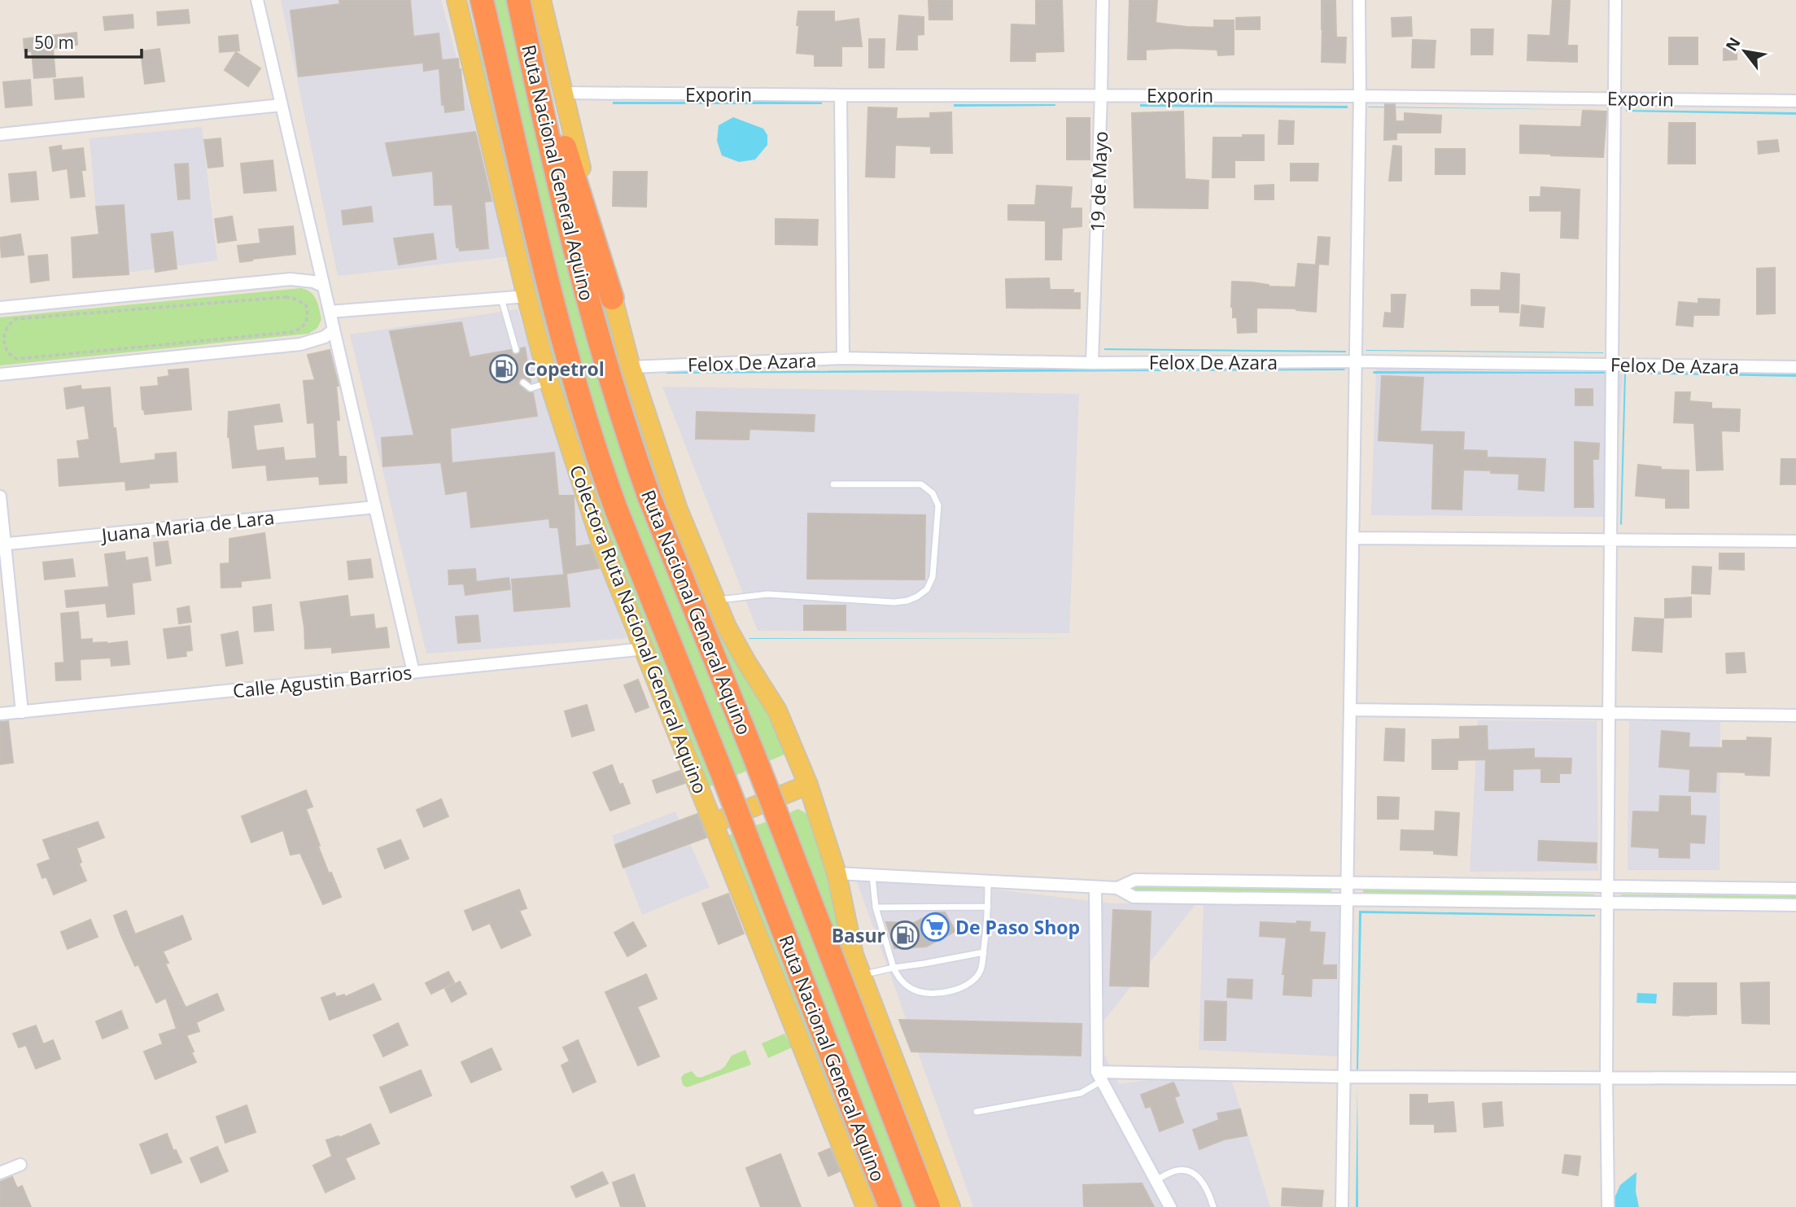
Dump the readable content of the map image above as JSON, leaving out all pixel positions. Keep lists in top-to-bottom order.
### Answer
{
  "streets": {
    "highway": ["Ruta Nacional General Aquino"],
    "main road": ["Colectora Ruta Nacional General Aquino"],
    "street": [
      "Exporin",
      "19 de Mayo",
      "Felox De Azara",
      "Juana Maria de Lara",
      "Calle Agustin Barrios"
    ]
  },
  "crossings": [
    ["Exporin", "19 de Mayo"],
    ["19 de Mayo", "Felox De Azara"],
    ["Colectora Ruta Nacional General Aquino", "Calle Agustin Barrios"]
  ],
  "places": {
    "fuel station": ["Copetrol", "Basur"],
    "supermarket": ["De Paso Shop"]
  },
  "scale_bar": "50 m",
  "north": "top left"
}
